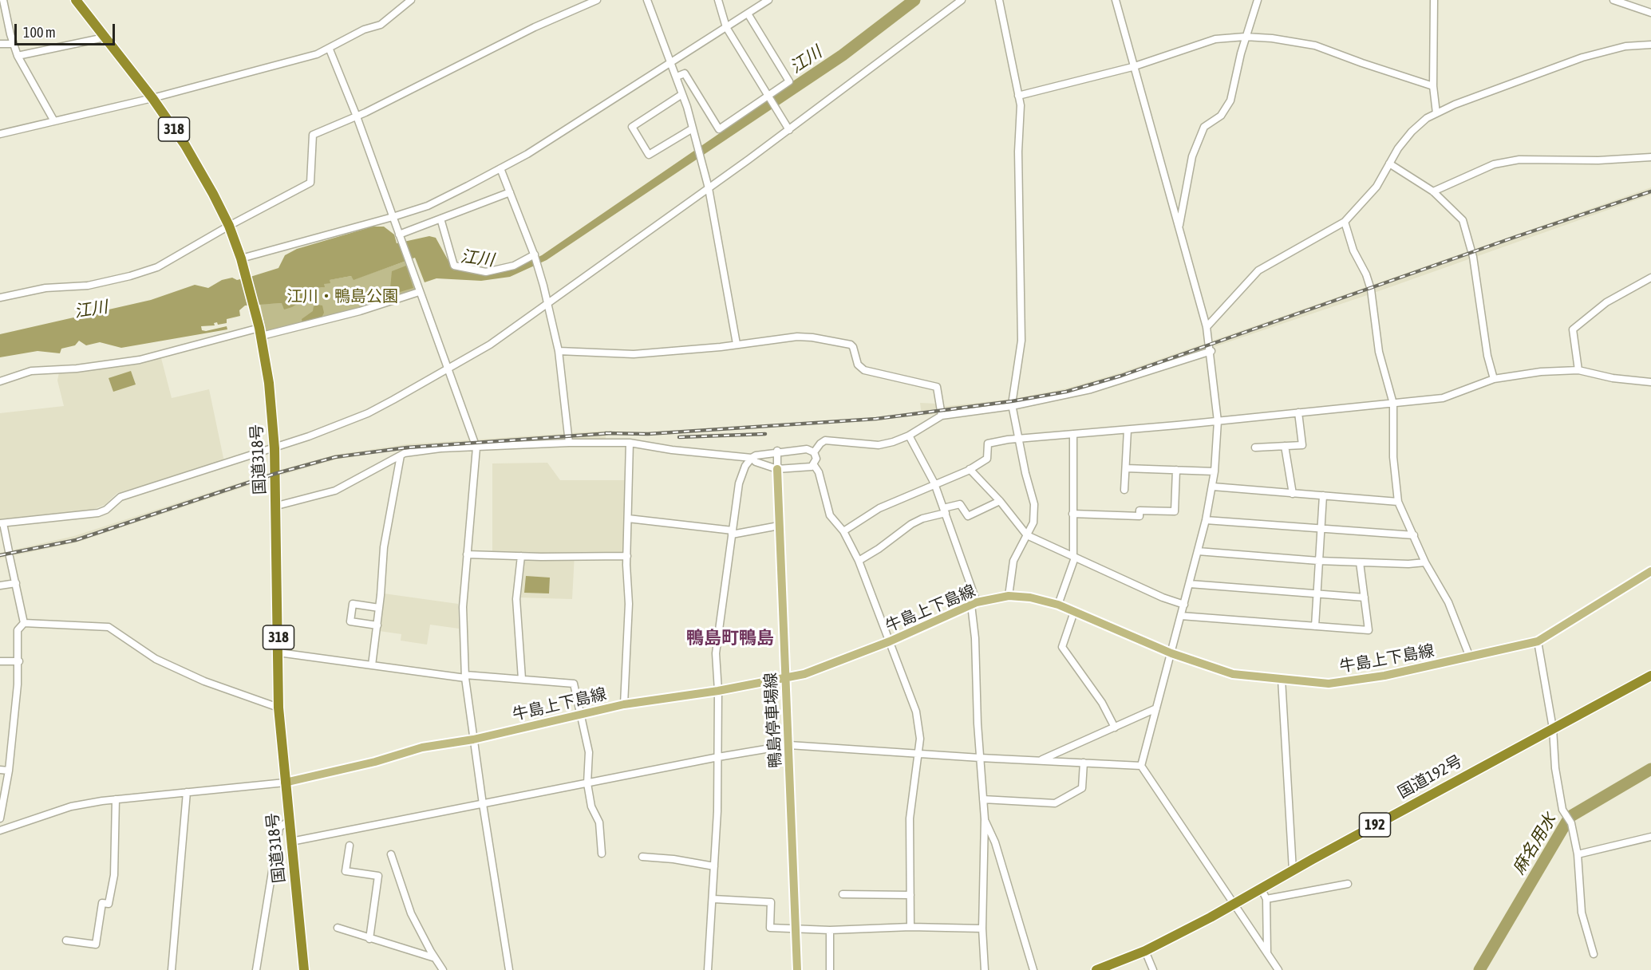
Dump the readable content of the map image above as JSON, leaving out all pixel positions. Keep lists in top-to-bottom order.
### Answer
{
  "streets": {
    "highway": [
      "318",
      "国道318号",
      "国道192号",
      "192"
    ],
    "main road": ["牛島上下島線", "鴨島停車場線"]
  },
  "crossings": [
    ["国道318号", "牛島上下島線"],
    ["牛島上下島線", "鴨島停車場線"]
  ],
  "districts": ["鴨島町鴨島"],
  "water": ["江川", "麻名用水"],
  "parks": ["江川・鴨島公園"],
  "scale_bar": "100 m"
}
